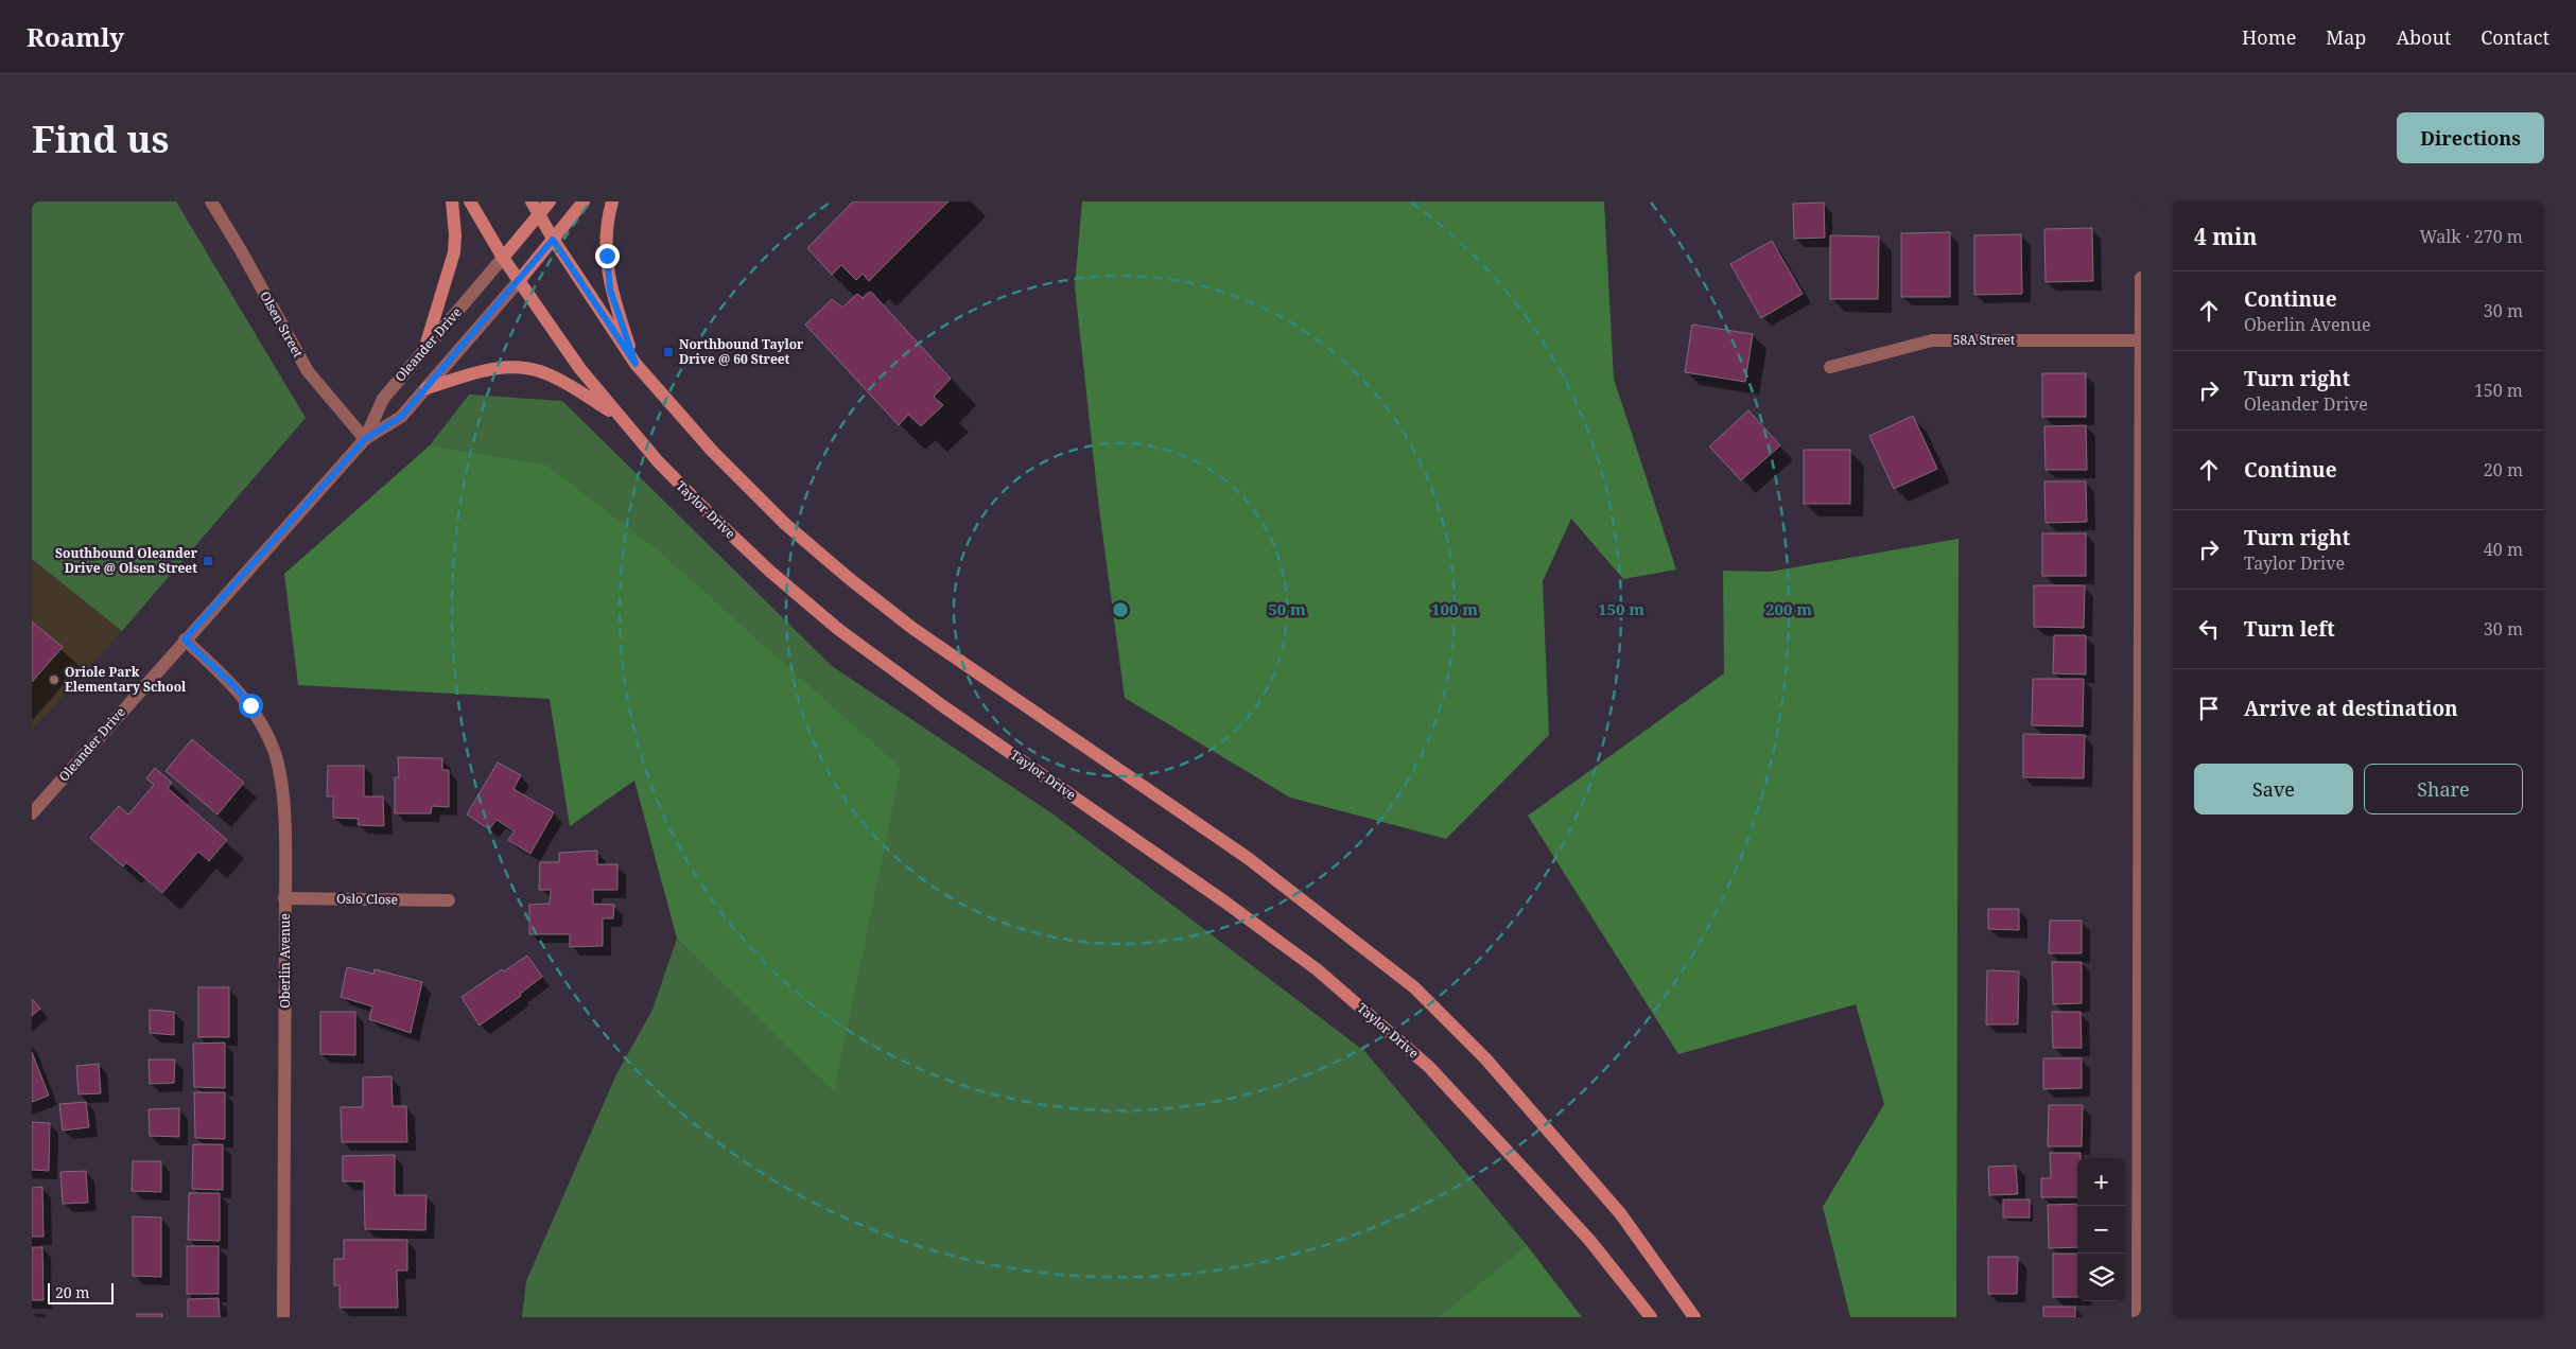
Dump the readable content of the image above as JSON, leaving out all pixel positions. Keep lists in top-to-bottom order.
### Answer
{
  "streets": {
    "main road": ["Taylor Drive"],
    "street": [
      "Olsen Street",
      "58A Street",
      "Oleander Drive",
      "Oslo Close",
      "Oberlin Avenue"
    ]
  },
  "crossings": [
    ["Olsen Street", "Oleander Drive"],
    ["Oleander Drive", "Taylor Drive"],
    ["Oleander Drive", "Oberlin Avenue"],
    ["Oslo Close", "Oberlin Avenue"]
  ],
  "places": {
    "transit": ["Northbound Taylor Drive @ 60 Street", "Southbound Oleander Drive @ Olsen Street"],
    "other": ["Oriole Park Elementary School"]
  },
  "scale_bar": "20 m",
  "page": {
    "header": "Roamly",
    "nav": [
      "Home",
      "Map",
      "About",
      "Contact"
    ],
    "buttons": [
      "Directions",
      ["Save", "Share"]
    ],
    "title": "Find us",
    "heading": ["4 min", "Walk · 270 m"],
    "list": [
      ["Continue", "Oberlin Avenue", "30 m"],
      ["Turn right", "Oleander Drive", "150 m"],
      ["Continue", "20 m"],
      ["Turn right", "Taylor Drive", "40 m"],
      ["Turn left", "30 m"],
      "Arrive at destination"
    ],
    "map_buttons": ["+", "−"],
    "scale": "20 m"
  },
  "rings": [
    "50 m",
    "100 m",
    "150 m",
    "200 m"
  ]
}
